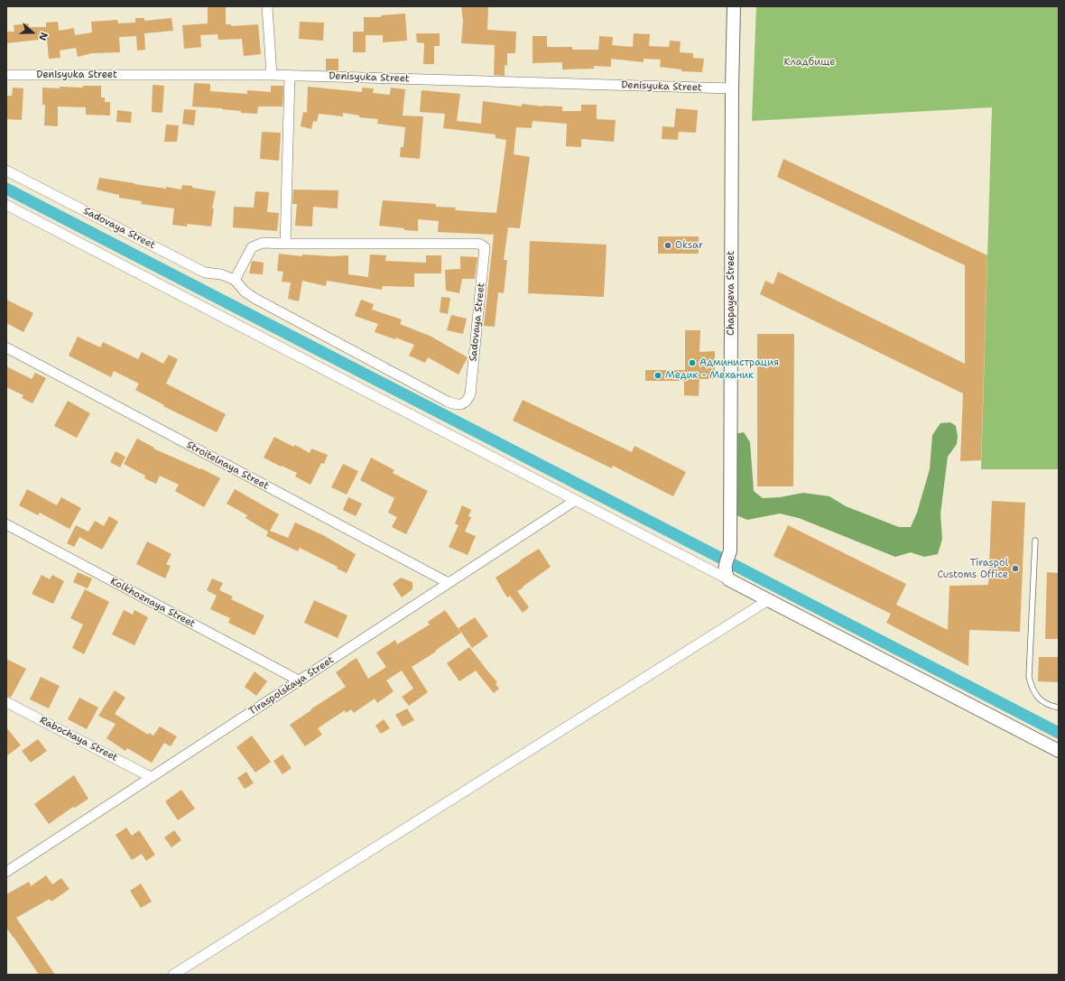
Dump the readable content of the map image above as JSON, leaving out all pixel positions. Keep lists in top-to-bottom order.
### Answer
{
  "streets": {
    "street": [
      "Denisyuka Street",
      "Sadovaya Street",
      "Chapayeva Street",
      "Stroitelnaya Street",
      "Kolkhoznaya Street",
      "Tiraspolskaya Street",
      "Rabochaya Street"
    ]
  },
  "crossings": [
    ["Denisyuka Street", "Chapayeva Street"],
    ["Stroitelnaya Street", "Tiraspolskaya Street"],
    ["Kolkhoznaya Street", "Tiraspolskaya Street"],
    ["Tiraspolskaya Street", "Rabochaya Street"]
  ],
  "parks": ["Кладбище"],
  "places": [
    "Oksar",
    "Администрация",
    "Медик - Механик",
    "Tiraspol Customs Office"
  ],
  "north": "right"
}
